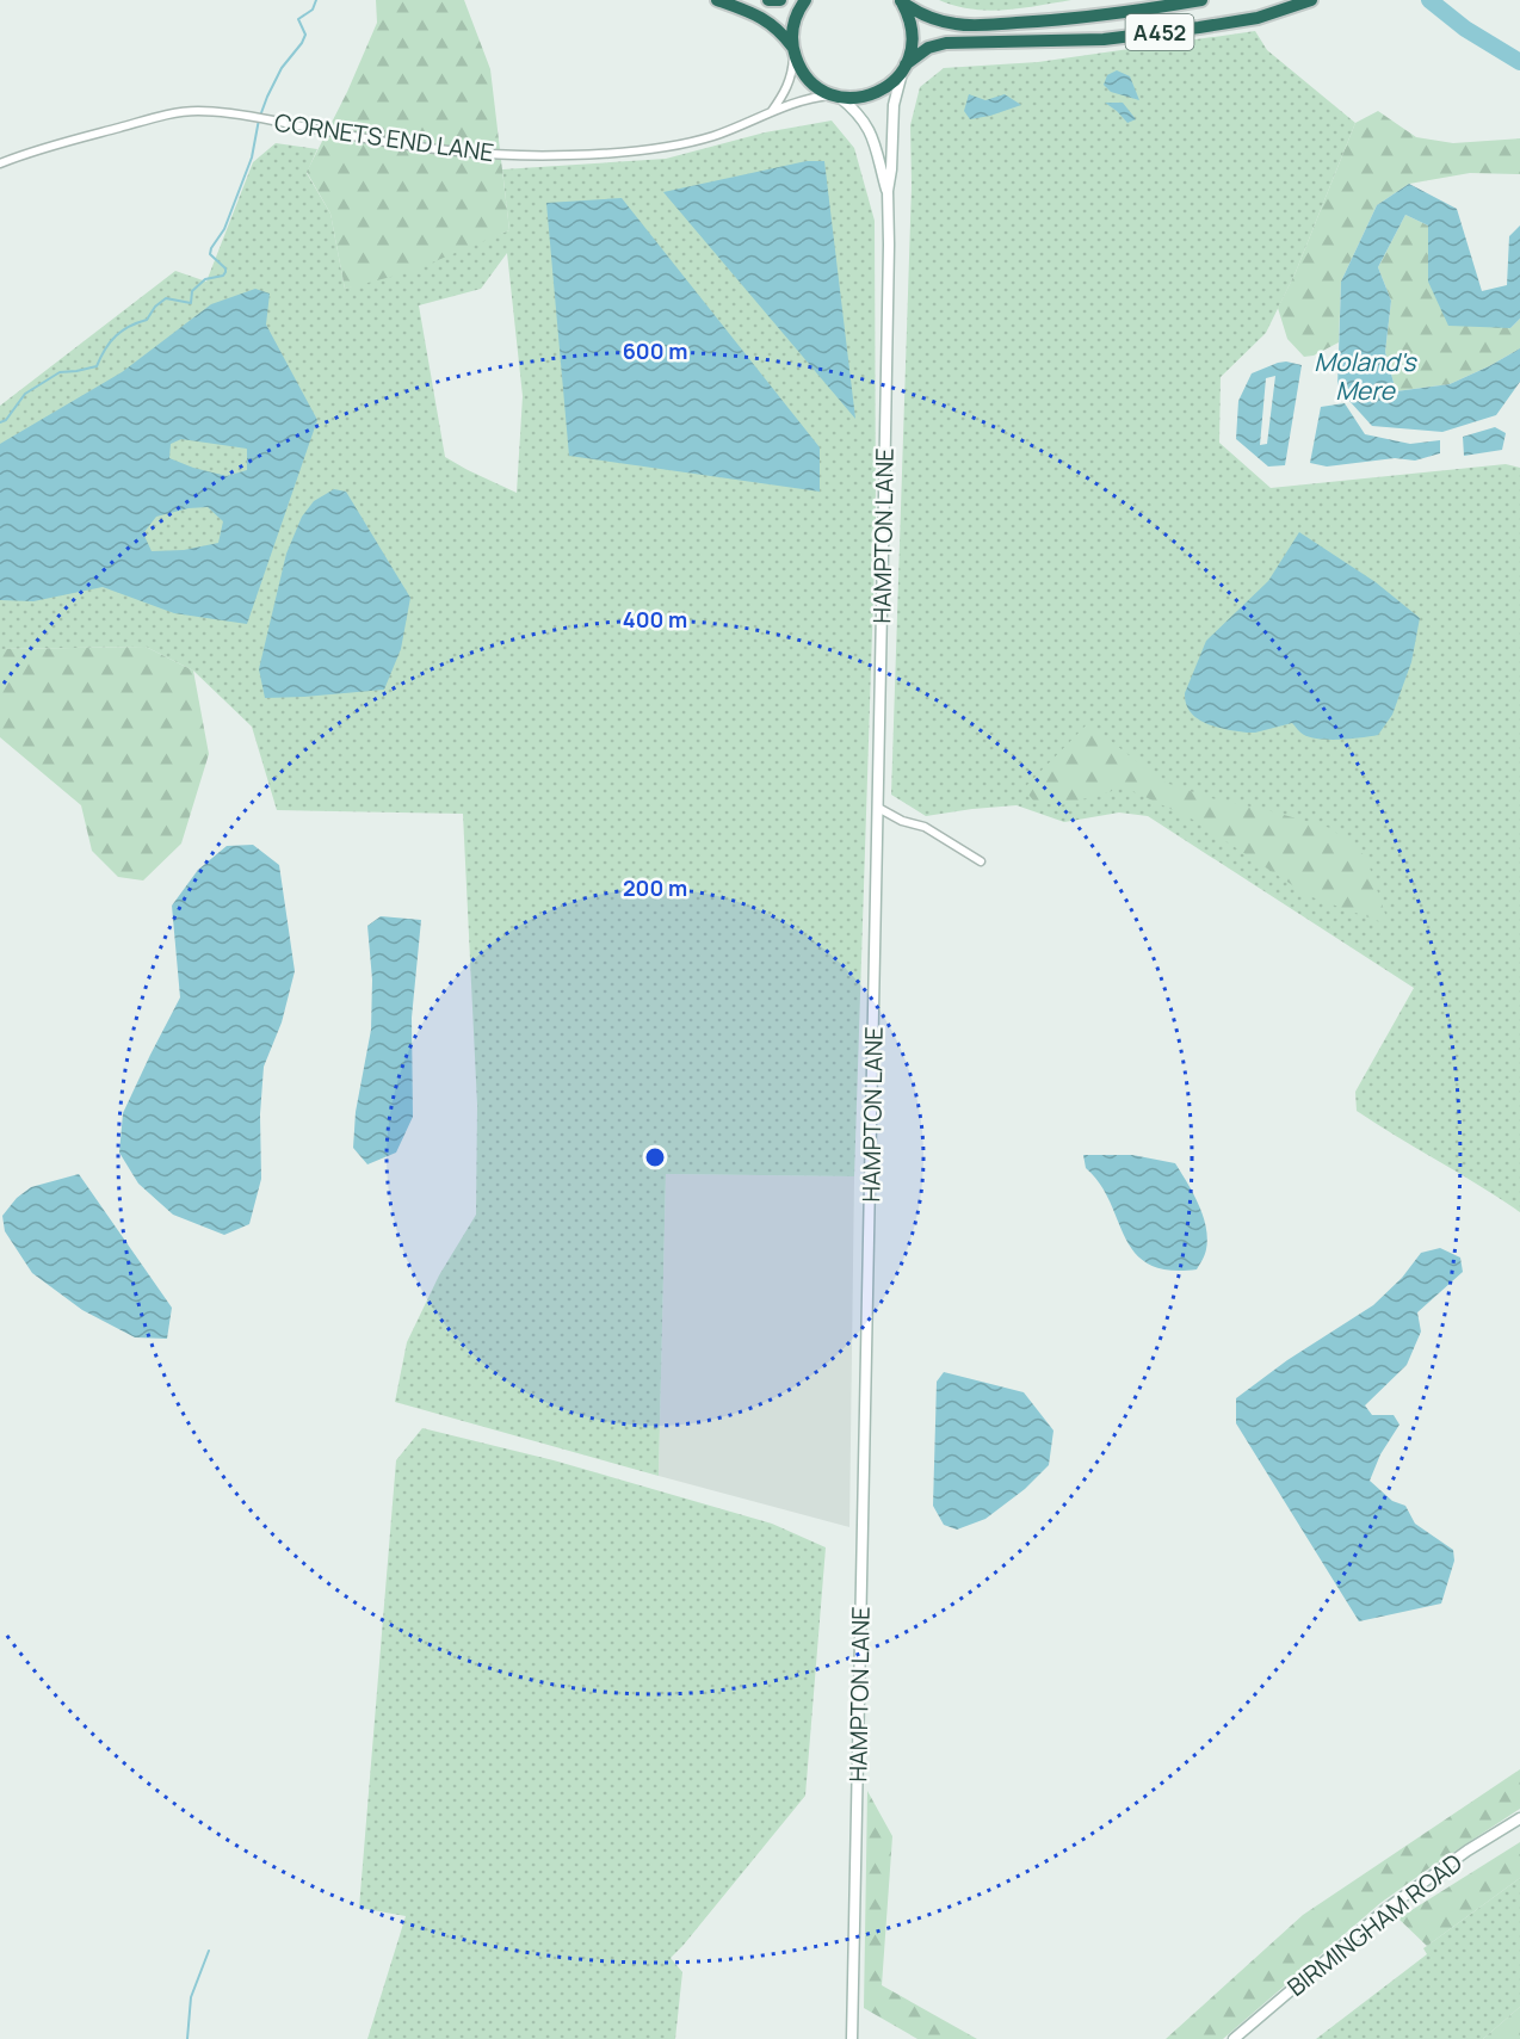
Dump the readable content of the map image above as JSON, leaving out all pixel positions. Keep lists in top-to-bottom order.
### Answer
{
  "streets": {
    "highway": ["A452"],
    "main road": ["HAMPTON LANE", "BIRMINGHAM ROAD"],
    "street": ["CORNETS END LANE"]
  },
  "crossings": [
    ["A452", "HAMPTON LANE"],
    ["CORNETS END LANE", "HAMPTON LANE"]
  ],
  "water": ["Moland's Mere"],
  "rings": ["600 m", "400 m", "200 m"]
}
